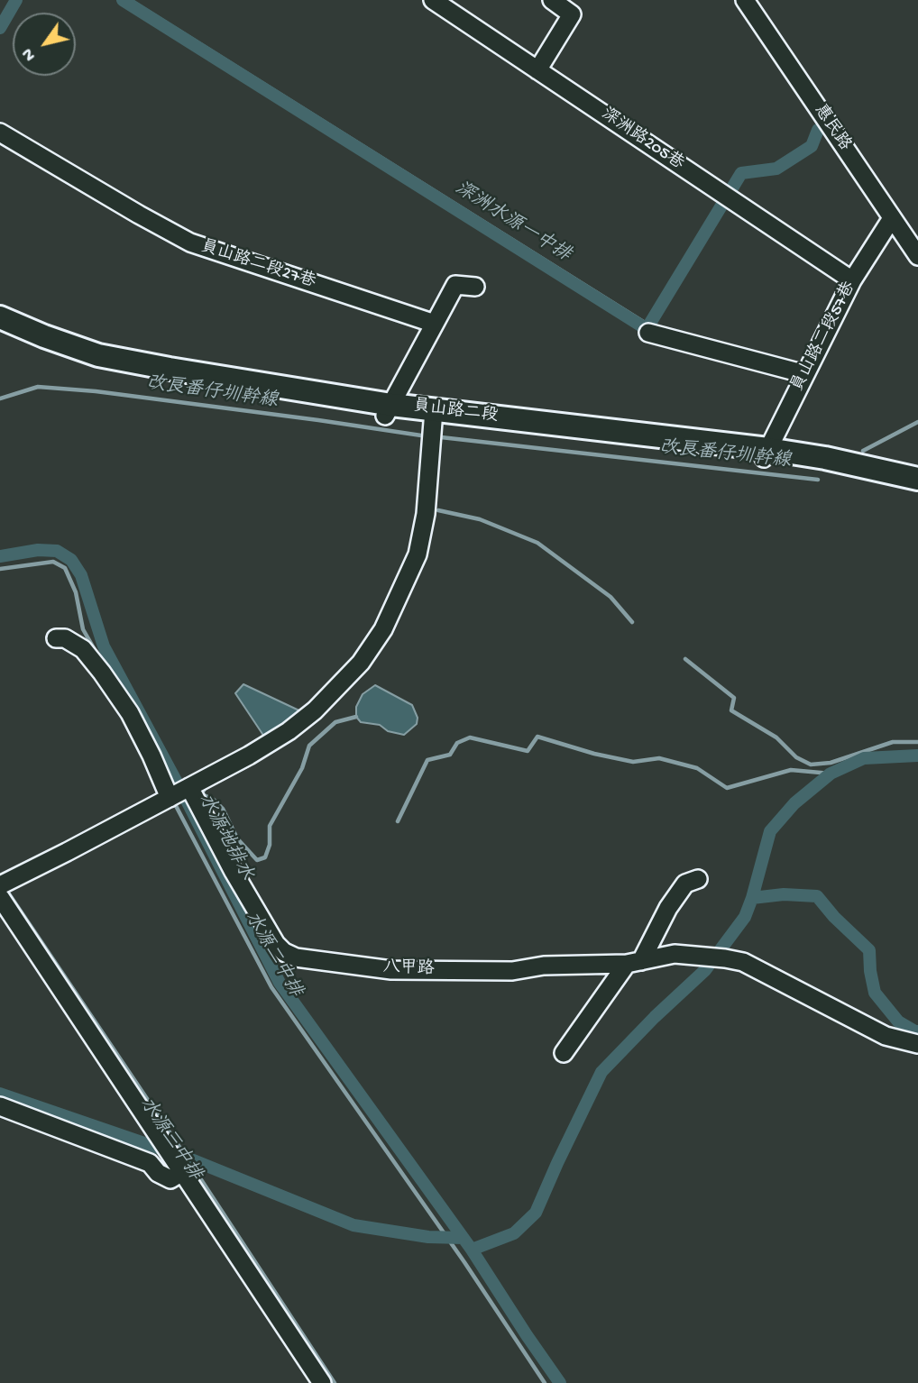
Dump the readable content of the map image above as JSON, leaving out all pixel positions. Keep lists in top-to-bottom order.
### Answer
{
  "streets": {
    "main road": ["員山路二段"],
    "street": [
      "惠民路",
      "深洲路205巷",
      "員山路二段27巷",
      "員山路二段57巷",
      "八甲路"
    ]
  },
  "crossings": [
    ["惠民路", "員山路二段57巷"],
    ["深洲路205巷", "員山路二段57巷"],
    ["員山路二段57巷", "員山路二段"]
  ],
  "water": [
    "深洲水源一中排",
    "改良番仔圳幹線",
    "水源地排水",
    "水源二中排",
    "水源三中排"
  ],
  "north": "bottom left"
}
